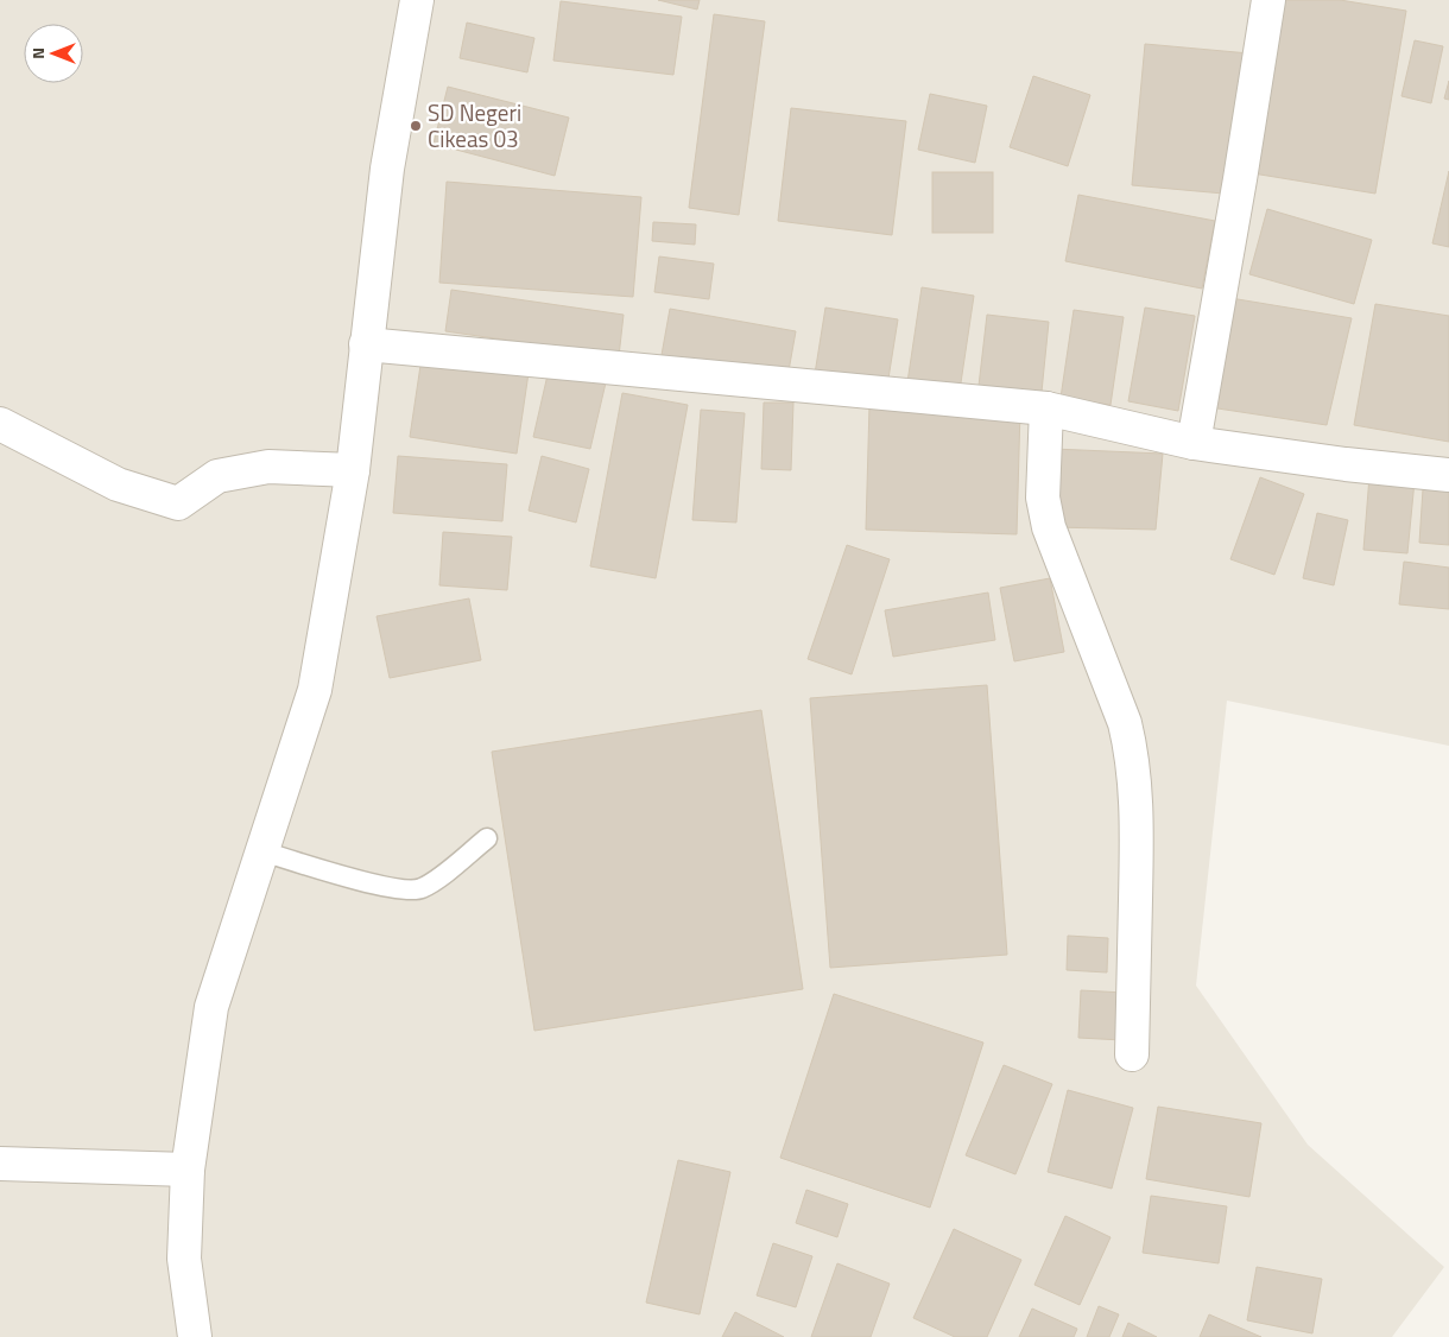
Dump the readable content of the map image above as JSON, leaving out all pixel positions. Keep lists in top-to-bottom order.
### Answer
{
  "places": ["SD Negeri Cikeas 03"],
  "north": "left"
}
